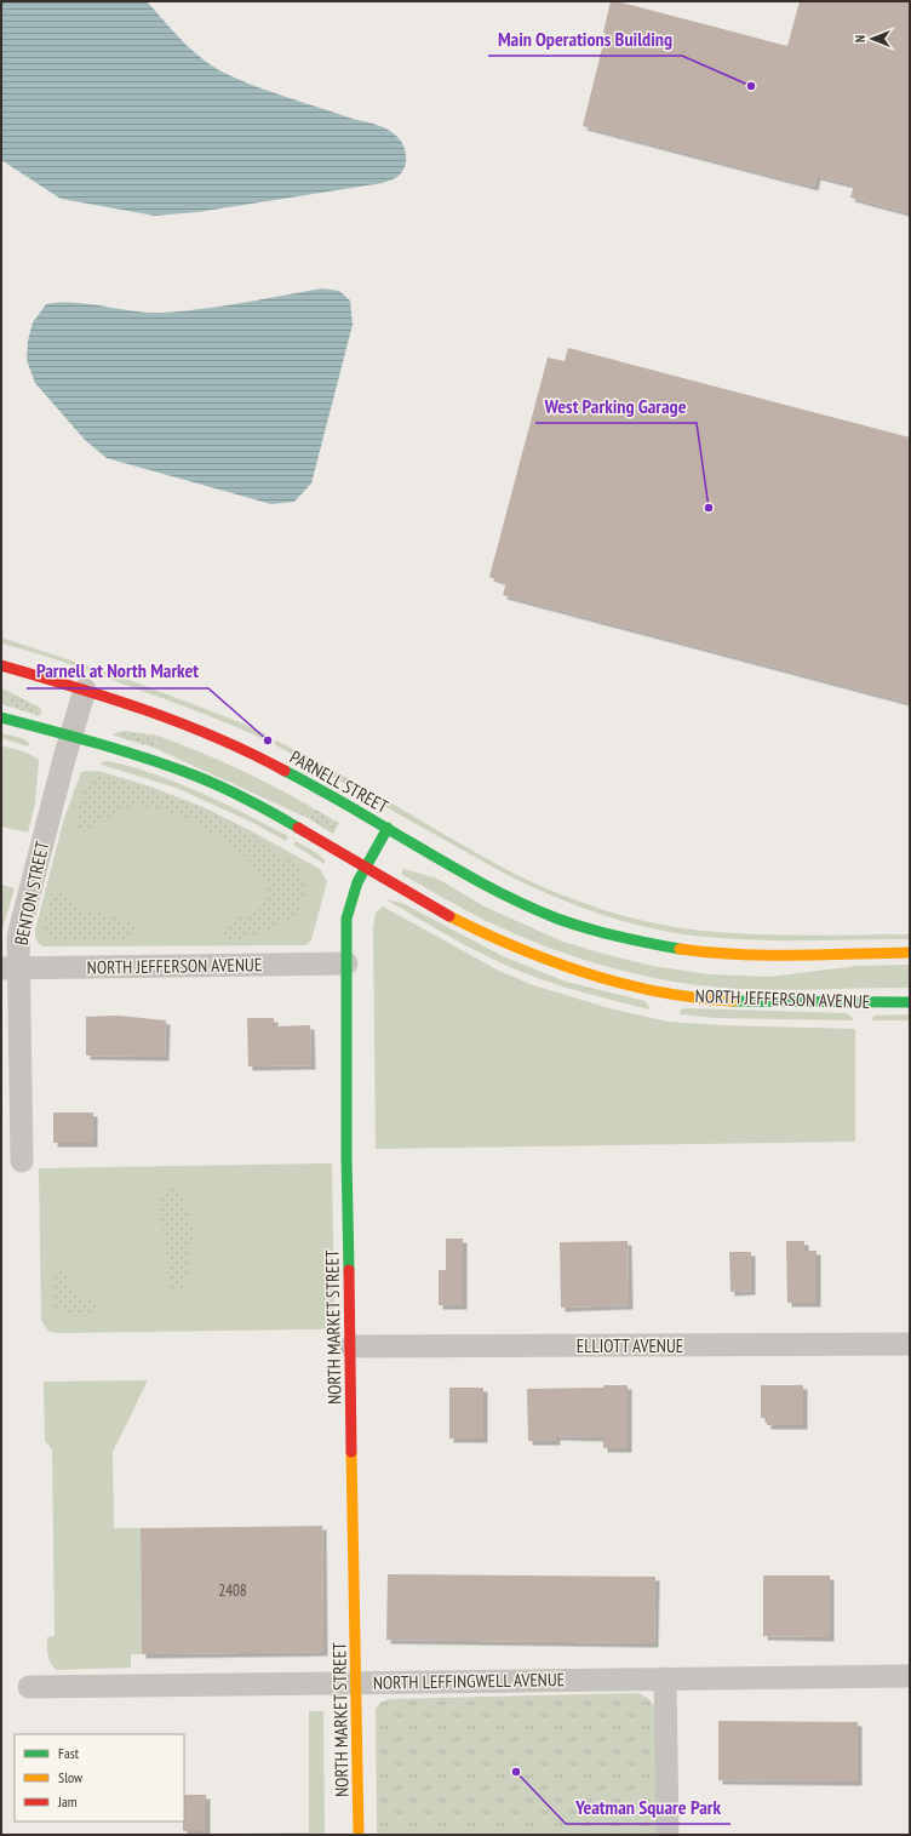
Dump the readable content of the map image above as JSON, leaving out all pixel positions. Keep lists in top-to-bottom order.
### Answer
{
  "streets": {
    "main road": ["PARNELL STREET", "NORTH JEFFERSON AVENUE", "NORTH MARKET STREET"],
    "street": ["BENTON STREET", "ELLIOTT AVENUE", "NORTH LEFFINGWELL AVENUE"]
  },
  "crossings": [
    ["PARNELL STREET", "BENTON STREET"],
    ["PARNELL STREET", "NORTH MARKET STREET"],
    ["BENTON STREET", "NORTH JEFFERSON AVENUE"],
    ["NORTH JEFFERSON AVENUE", "NORTH MARKET STREET"],
    ["NORTH MARKET STREET", "ELLIOTT AVENUE"],
    ["NORTH MARKET STREET", "NORTH LEFFINGWELL AVENUE"]
  ],
  "places": [
    "Main Operations Building",
    "West Parking Garage",
    "Parnell at North Market",
    "Yeatman Square Park"
  ],
  "house_numbers": ["2408"],
  "legend": ["Fast", "Slow", "Jam"],
  "north": "left"
}
